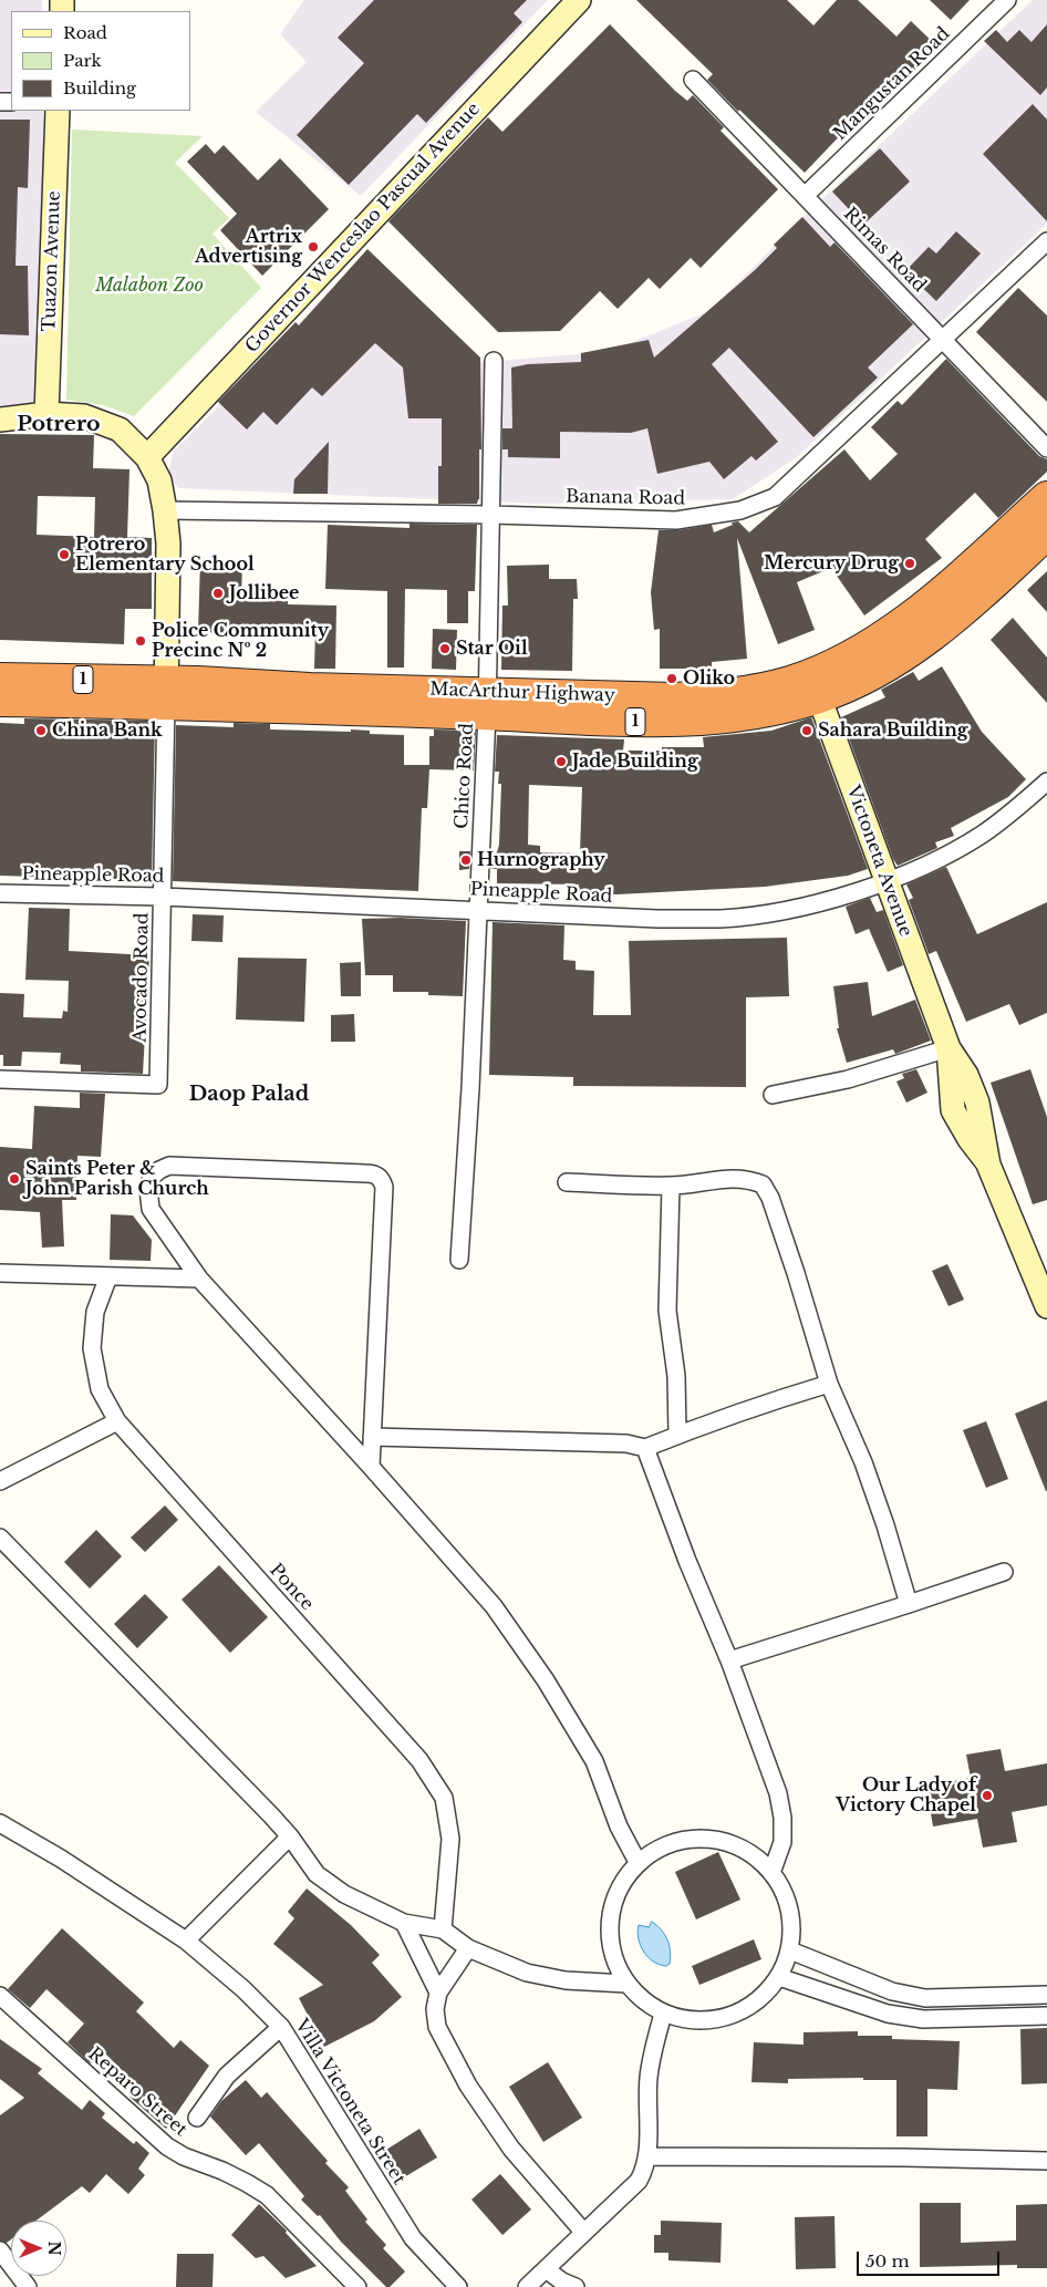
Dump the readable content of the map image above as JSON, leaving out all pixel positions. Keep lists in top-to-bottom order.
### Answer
{
  "streets": {
    "highway": ["1", "MacArthur Highway"],
    "main road": ["Governor Wenceslao Pascual Avenue", "Tuazon Avenue", "Victoneta Avenue"],
    "street": [
      "Mangustan Road",
      "Rimas Road",
      "Banana Road",
      "Chico Road",
      "Pineapple Road",
      "Avocado Road",
      "Ponce",
      "Reparo Street",
      "Villa Victoneta Street"
    ]
  },
  "crossings": [
    ["Mangustan Road", "Rimas Road"],
    ["Rimas Road", "Banana Road"],
    ["Banana Road", "Chico Road"],
    ["MacArthur Highway", "Chico Road"],
    ["MacArthur Highway", "Victoneta Avenue"],
    ["MacArthur Highway", "Avocado Road"],
    ["Chico Road", "Pineapple Road"],
    ["Victoneta Avenue", "Pineapple Road"],
    ["Pineapple Road", "Avocado Road"]
  ],
  "districts": ["Potrero", "Daop Palad"],
  "parks": ["Malabon Zoo"],
  "places": [
    "Artrix Advertising",
    "Potrero Elementary School",
    "Mercury Drug",
    "Jollibee",
    "Police Community Precinc № 2",
    "Star Oil",
    "Oliko",
    "China Bank",
    "Sahara Building",
    "Jade Building",
    "Hurnography",
    "Saints Peter & John Parish Church",
    "Our Lady of Victory Chapel"
  ],
  "legend": ["Road", "Park", "Building"],
  "scale_bar": "50 m",
  "north": "right"
}
